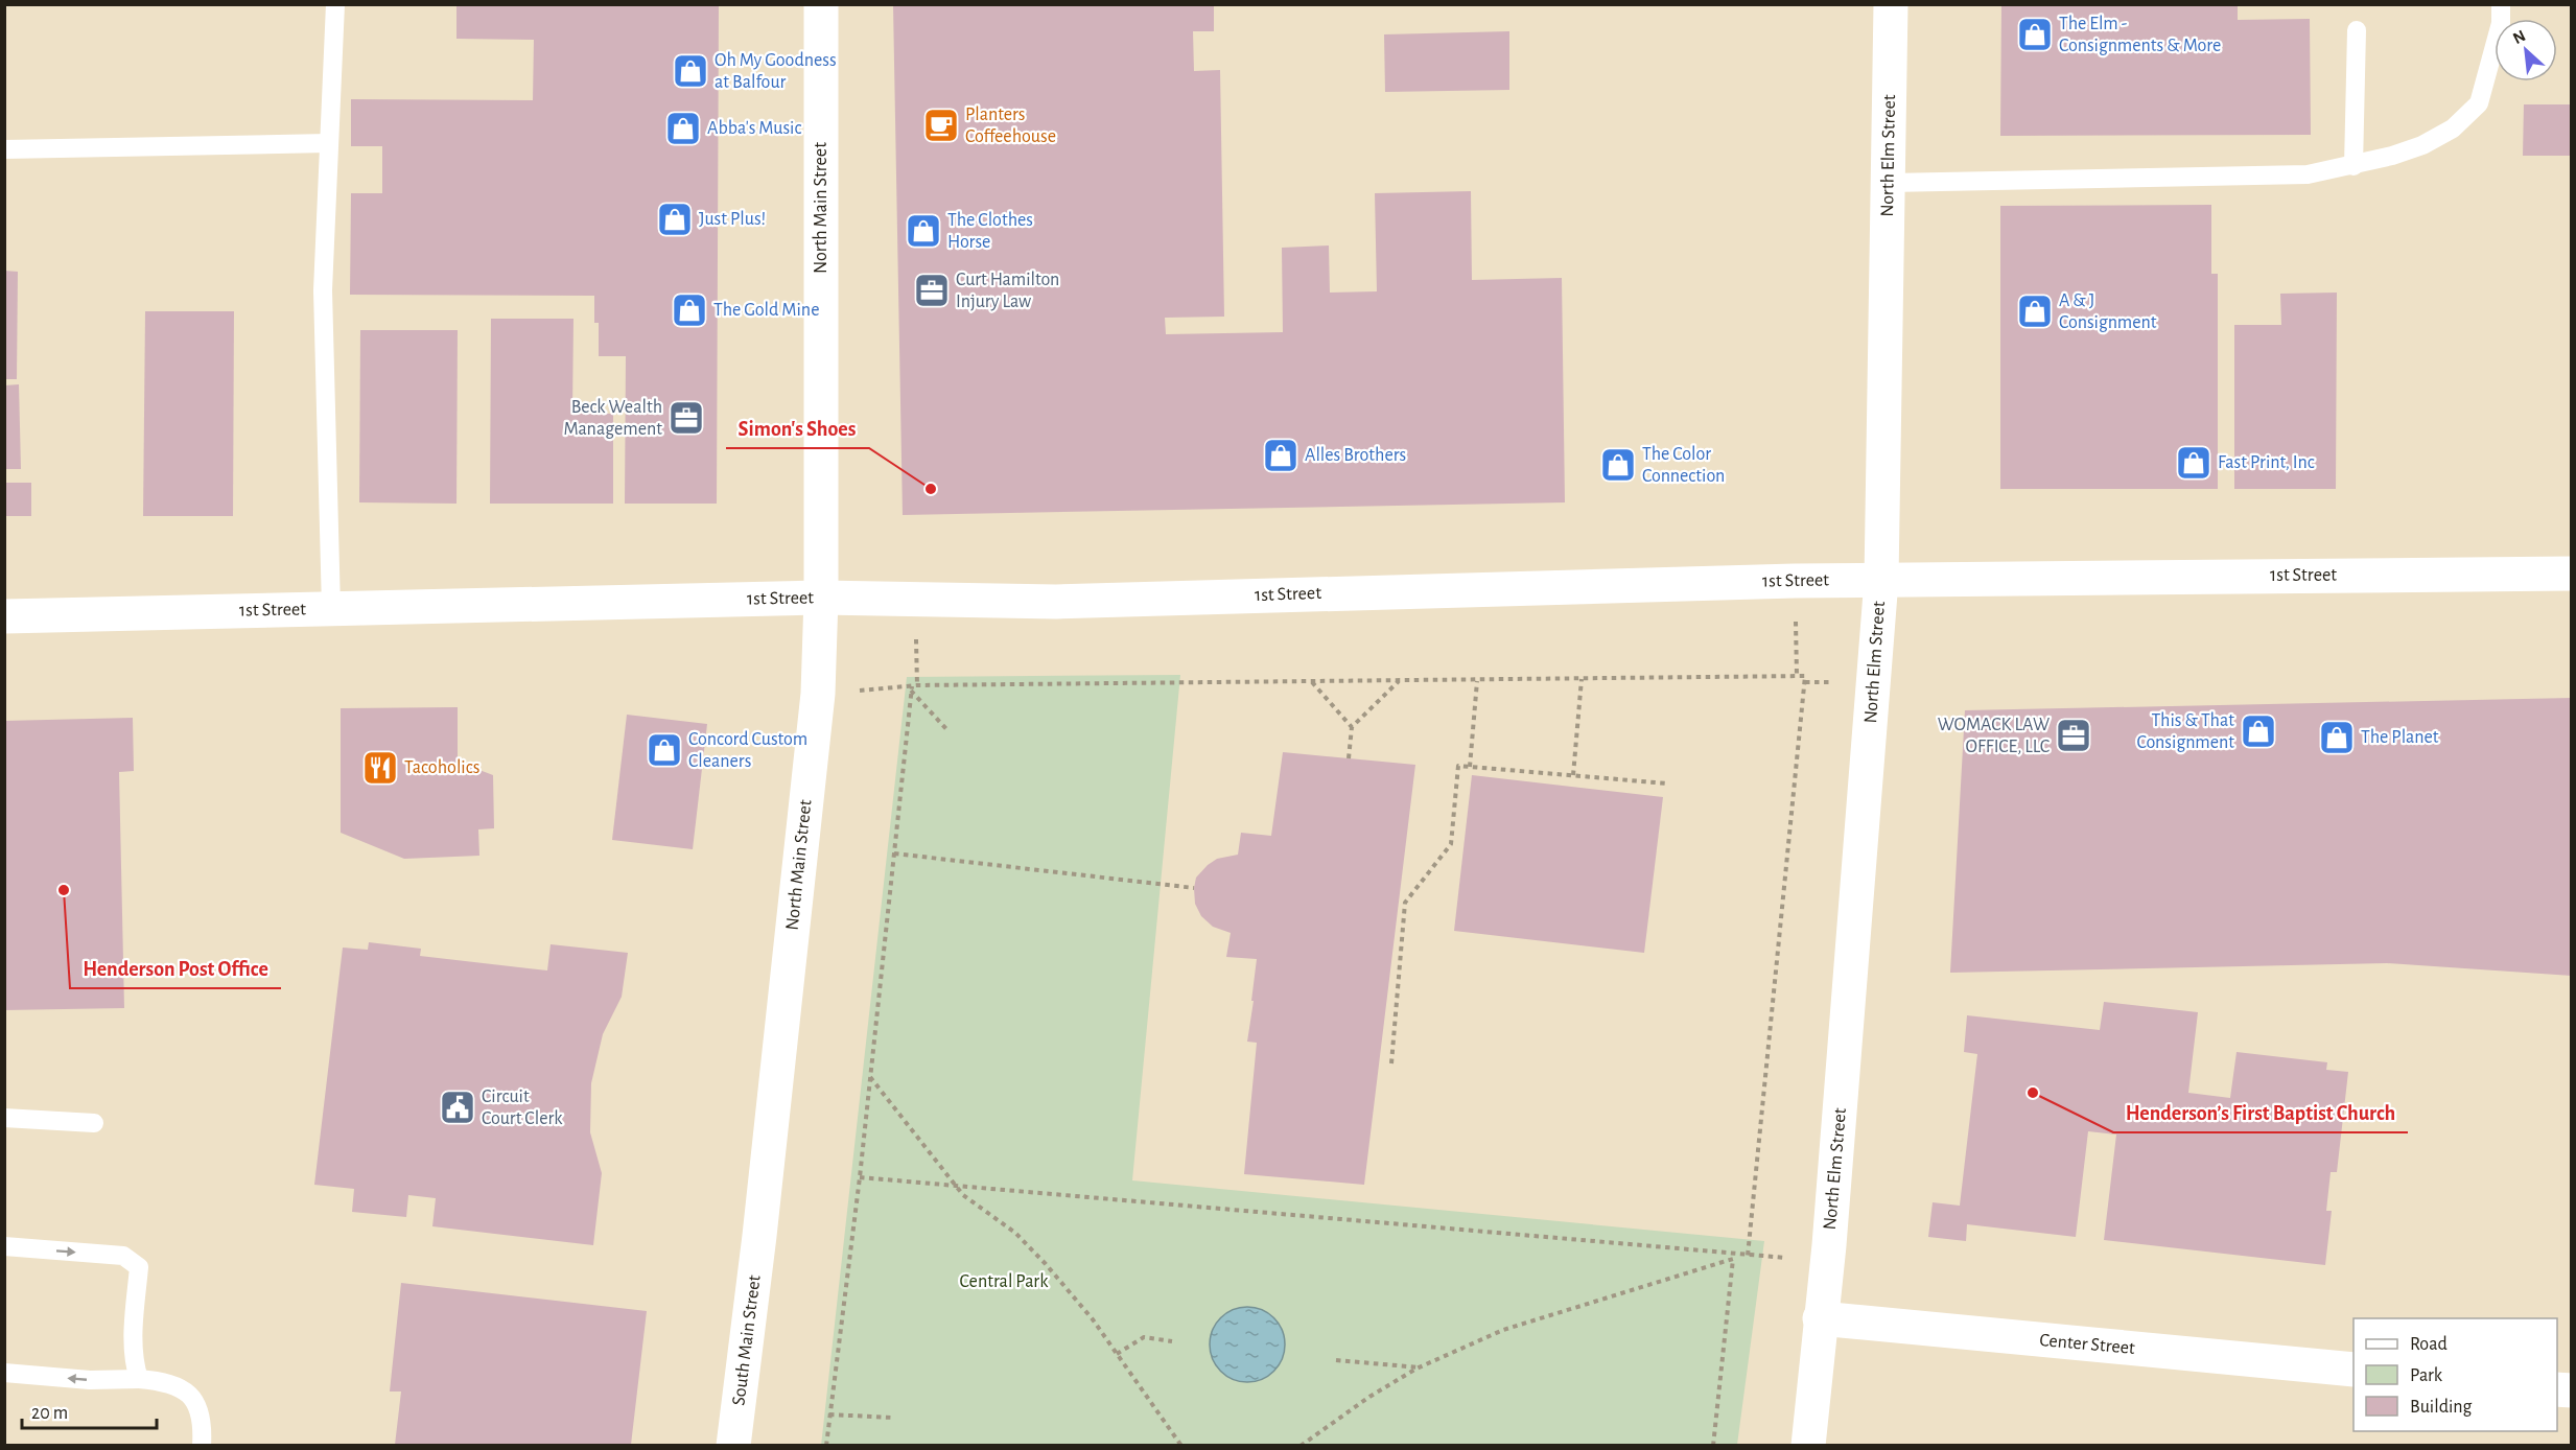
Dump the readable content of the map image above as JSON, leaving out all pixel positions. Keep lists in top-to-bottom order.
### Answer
{
  "streets": {
    "street": [
      "North Elm Street",
      "North Main Street",
      "1st Street",
      "South Main Street",
      "Center Street"
    ]
  },
  "crossings": [
    ["North Elm Street", "1st Street"],
    ["North Elm Street", "Center Street"],
    ["North Main Street", "1st Street"],
    ["North Main Street", "South Main Street"]
  ],
  "parks": ["Central Park"],
  "places": {
    "shop": [
      "The Elm - Consignments & More",
      "Oh My Goodness at Balfour",
      "Abba's Music",
      "Just Plus!",
      "The Clothes Horse",
      "The Gold Mine",
      "A & J Consignment",
      "Alles Brothers",
      "Fast Print, Inc",
      "The Color Connection",
      "This & That Consignment",
      "The Planet",
      "Concord Custom Cleaners"
    ],
    "cafe": ["Planters Coffeehouse"],
    "office": ["Curt Hamilton Injury Law", "Beck Wealth Management", "WOMACK LAW OFFICE, LLC"],
    "other": ["Simon's Shoes", "Henderson Post Office", "Henderson’s First Baptist Church"],
    "restaurant": ["Tacoholics"],
    "public building": ["Circuit Court Clerk"]
  },
  "legend": ["Road", "Park", "Building"],
  "scale_bar": "20 m",
  "north": "top left"
}
